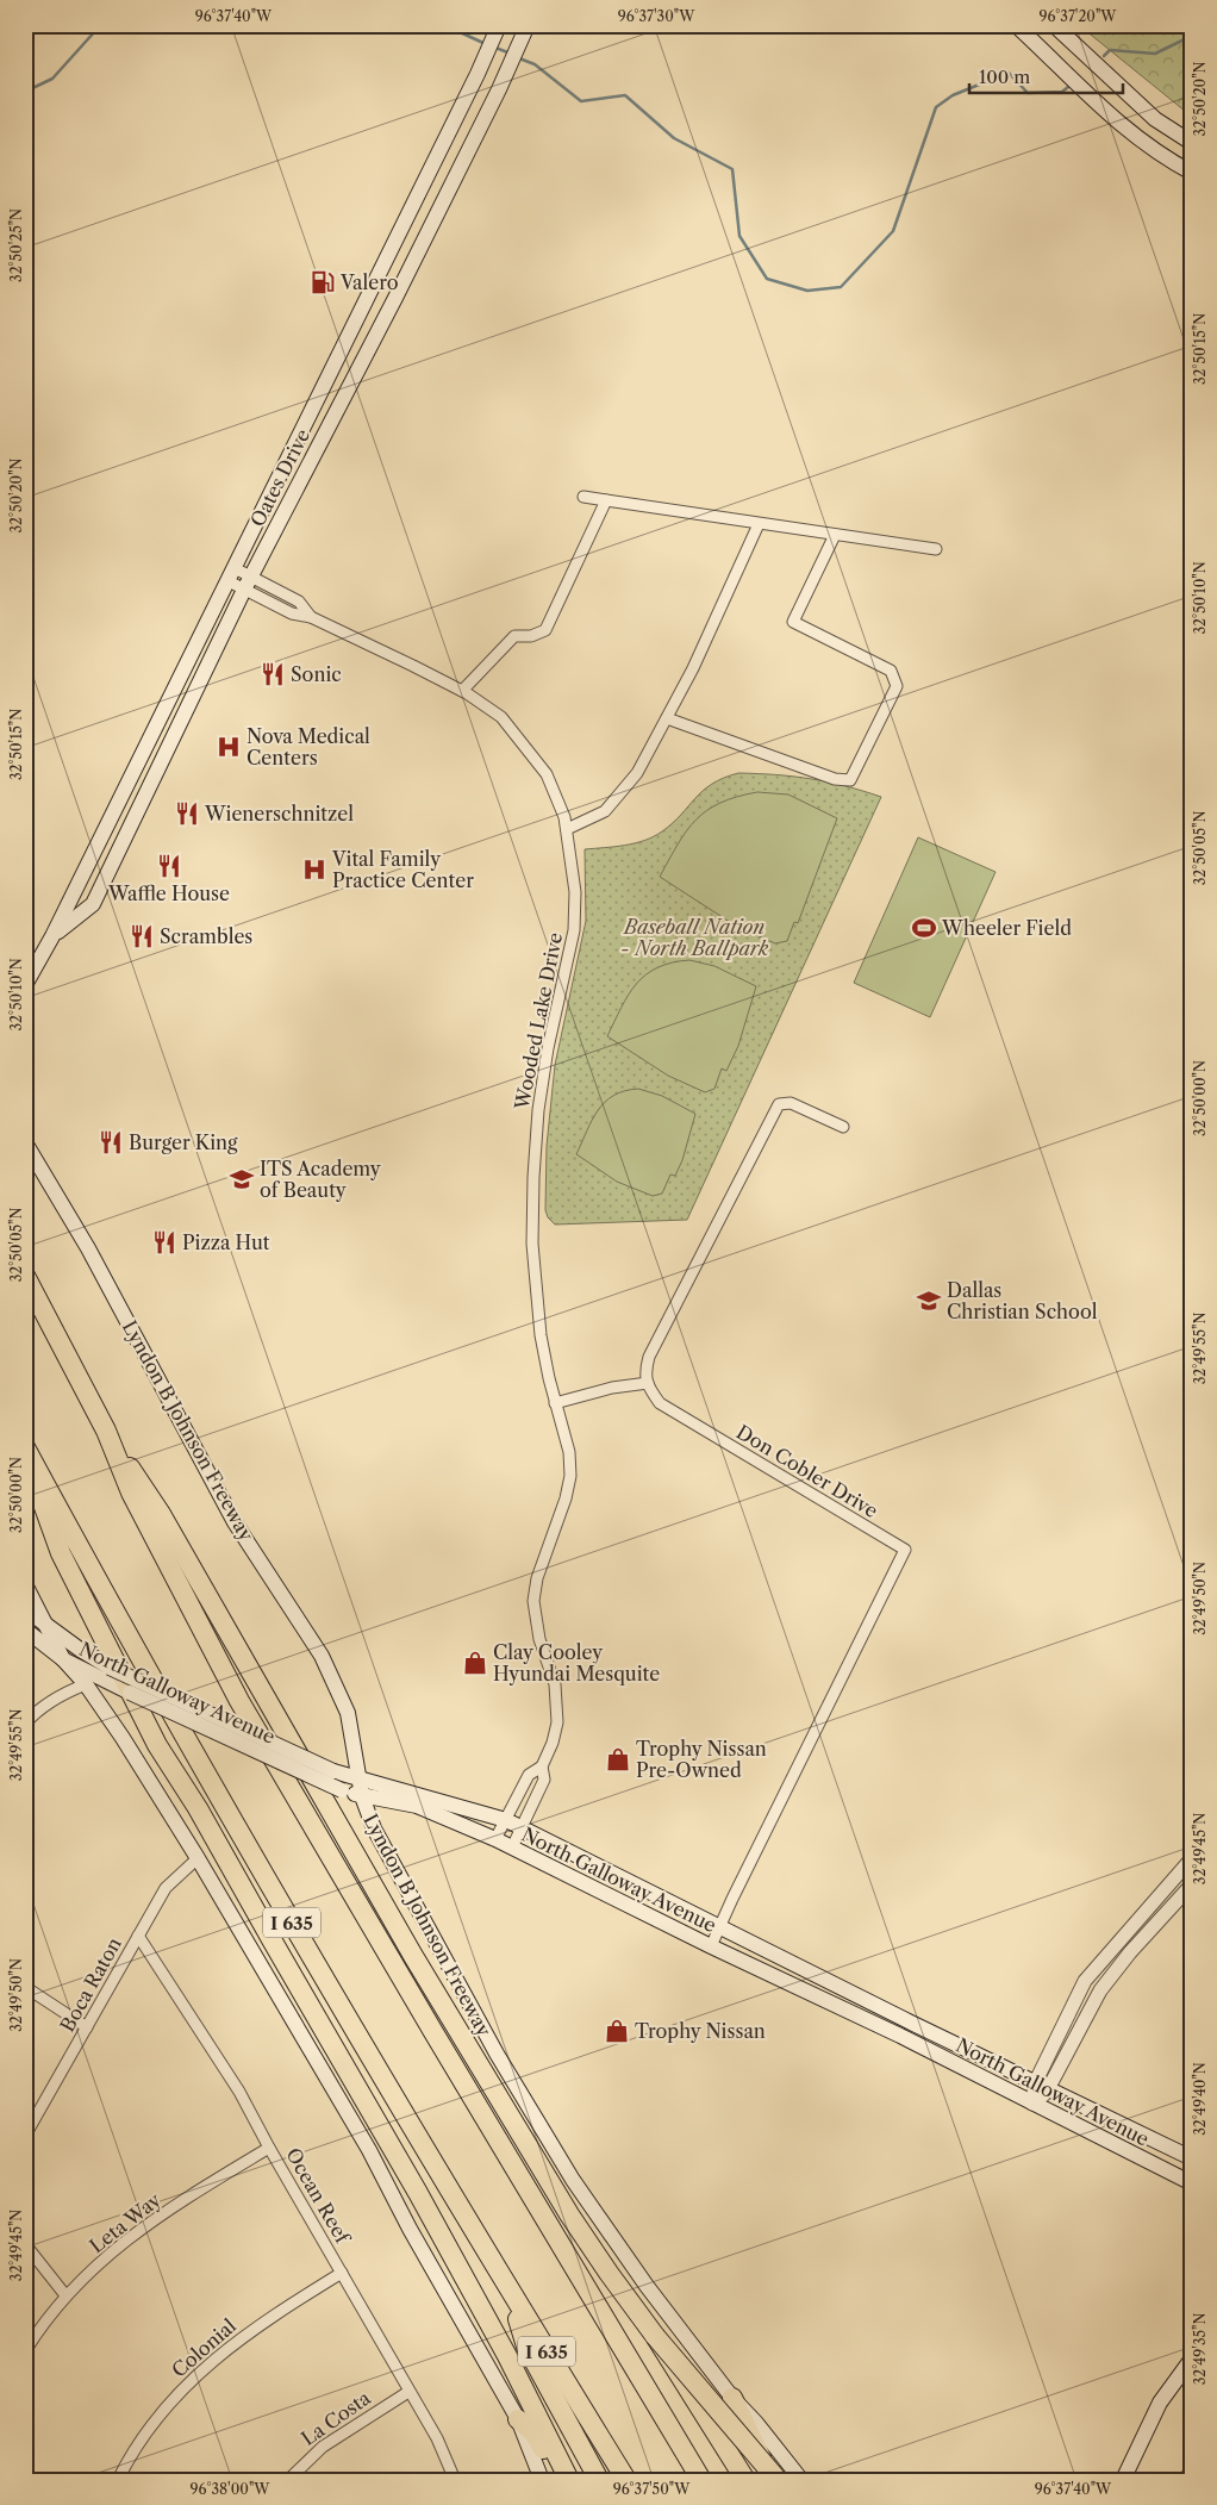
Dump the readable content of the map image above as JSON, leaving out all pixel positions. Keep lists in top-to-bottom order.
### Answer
{
  "streets": {
    "highway": ["I 635"],
    "main road": ["Oates Drive", "Lyndon B Johnson Freeway", "North Galloway Avenue"],
    "street": [
      "Wooded Lake Drive",
      "Don Cobler Drive",
      "Boca Raton",
      "Ocean Reef",
      "Leta Way",
      "Colonial",
      "La Costa"
    ]
  },
  "crossings": [
    ["Oates Drive", "Wooded Lake Drive"],
    ["Wooded Lake Drive", "North Galloway Avenue"],
    ["Lyndon B Johnson Freeway", "North Galloway Avenue"],
    ["Don Cobler Drive", "North Galloway Avenue"],
    ["Boca Raton", "Ocean Reef"],
    ["Ocean Reef", "Leta Way"],
    ["Ocean Reef", "Colonial"],
    ["Ocean Reef", "La Costa"]
  ],
  "parks": ["Baseball Nation - North Ballpark"],
  "places": {
    "fuel station": ["Valero"],
    "restaurant": [
      "Sonic",
      "Wienerschnitzel",
      "Waffle House",
      "Scrambles",
      "Burger King",
      "Pizza Hut"
    ],
    "hospital": ["Nova Medical Centers", "Vital Family Practice Center"],
    "sports": ["Wheeler Field"],
    "school or university": ["ITS Academy of Beauty", "Dallas Christian School"],
    "shop": ["Clay Cooley Hyundai Mesquite", "Trophy Nissan Pre-Owned", "Trophy Nissan"]
  },
  "scale_bar": "100 m",
  "coordinates": [
    "96°37'40\"W",
    "96°37'30\"W",
    "96°37'20\"W",
    "32°50'20\"N",
    "32°50'25\"N",
    "32°50'15\"N",
    "32°50'10\"N",
    "32°50'05\"N",
    "32°50'00\"N",
    "32°49'55\"N",
    "32°49'50\"N",
    "32°49'45\"N",
    "32°49'40\"N",
    "32°49'35\"N",
    "96°38'00\"W",
    "96°37'50\"W"
  ]
}
